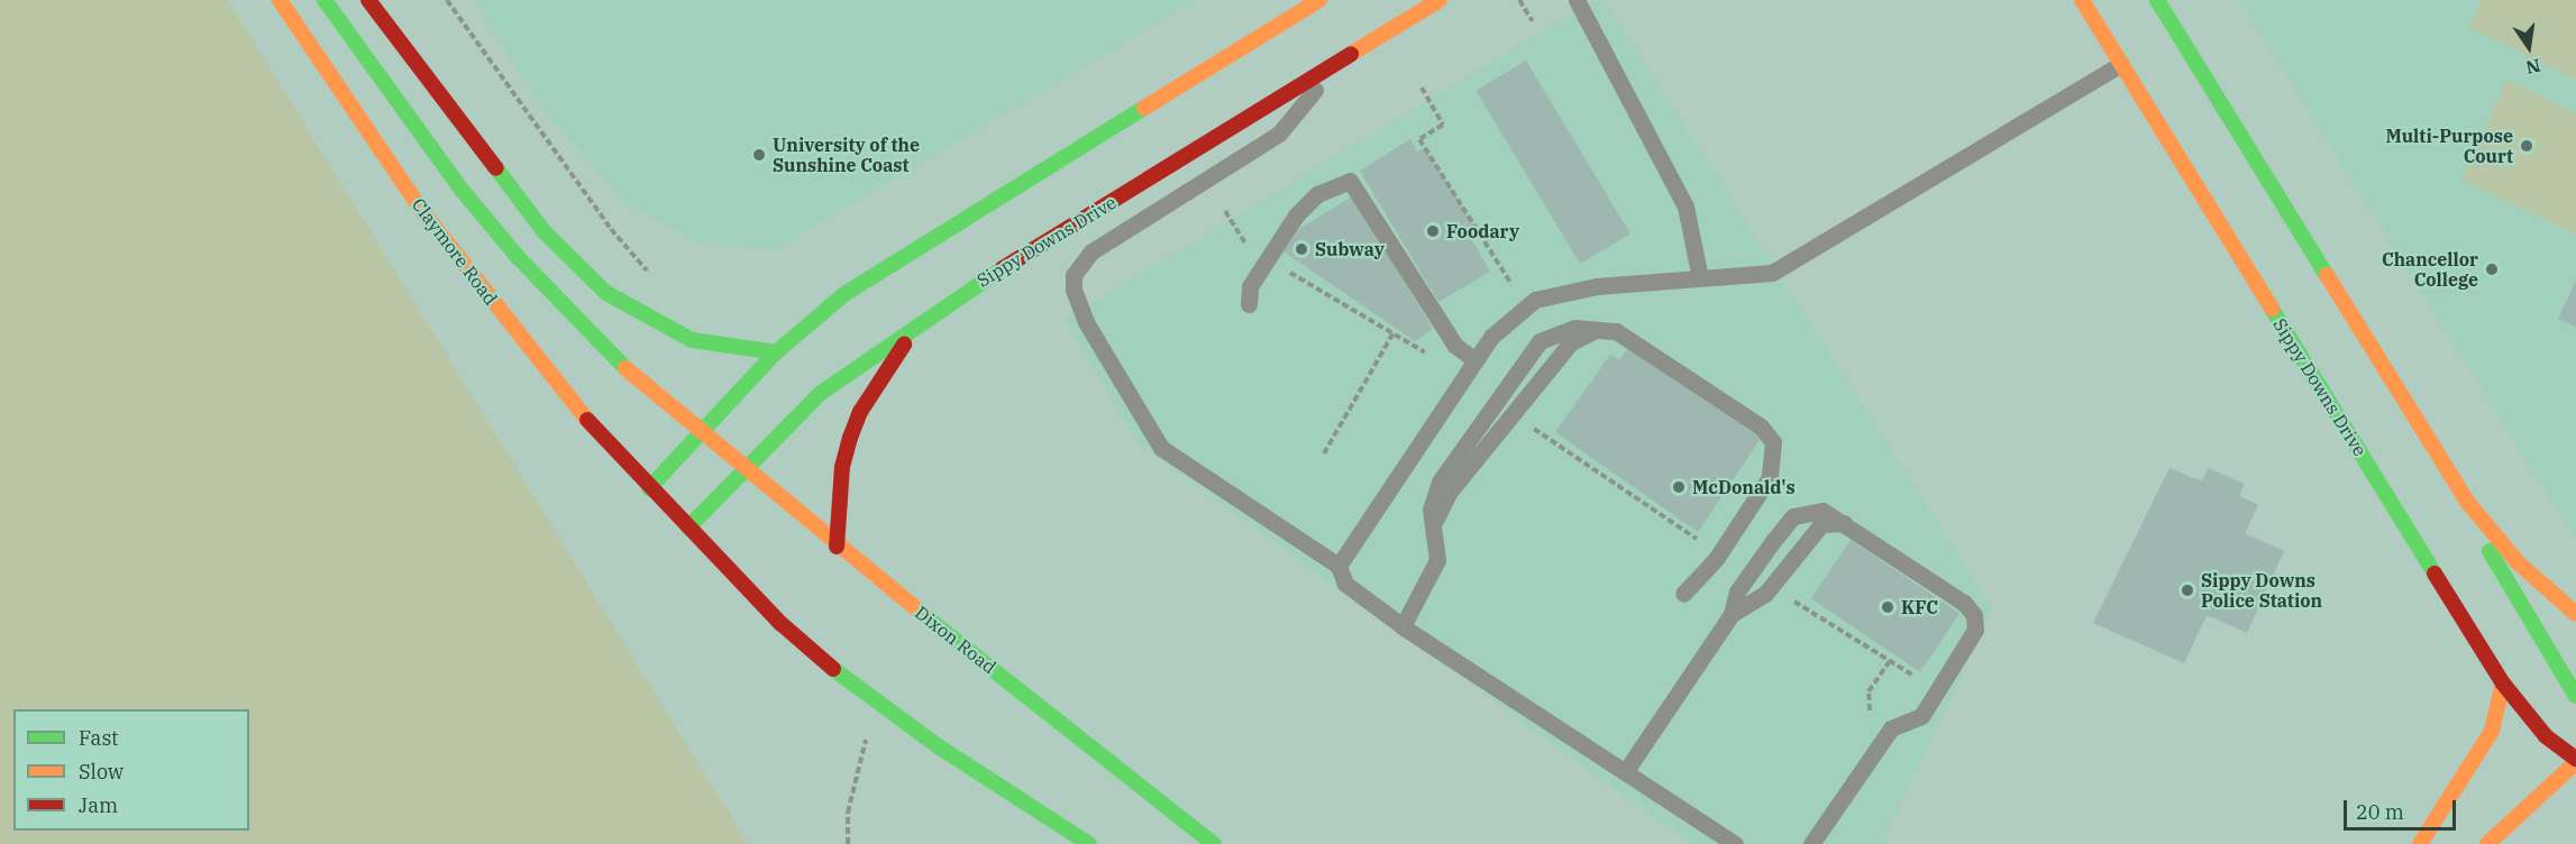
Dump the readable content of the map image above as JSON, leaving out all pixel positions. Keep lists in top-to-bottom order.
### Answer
{
  "streets": {
    "main road": ["Sippy Downs Drive", "Claymore Road", "Dixon Road"]
  },
  "crossings": [
    ["Sippy Downs Drive", "Dixon Road"]
  ],
  "places": [
    "Multi-Purpose Court",
    "University of the Sunshine Coast",
    "Foodary",
    "Subway",
    "Chancellor College",
    "McDonald's",
    "Sippy Downs Police Station",
    "KFC"
  ],
  "legend": ["Fast", "Slow", "Jam"],
  "scale_bar": "20 m",
  "north": "bottom"
}
